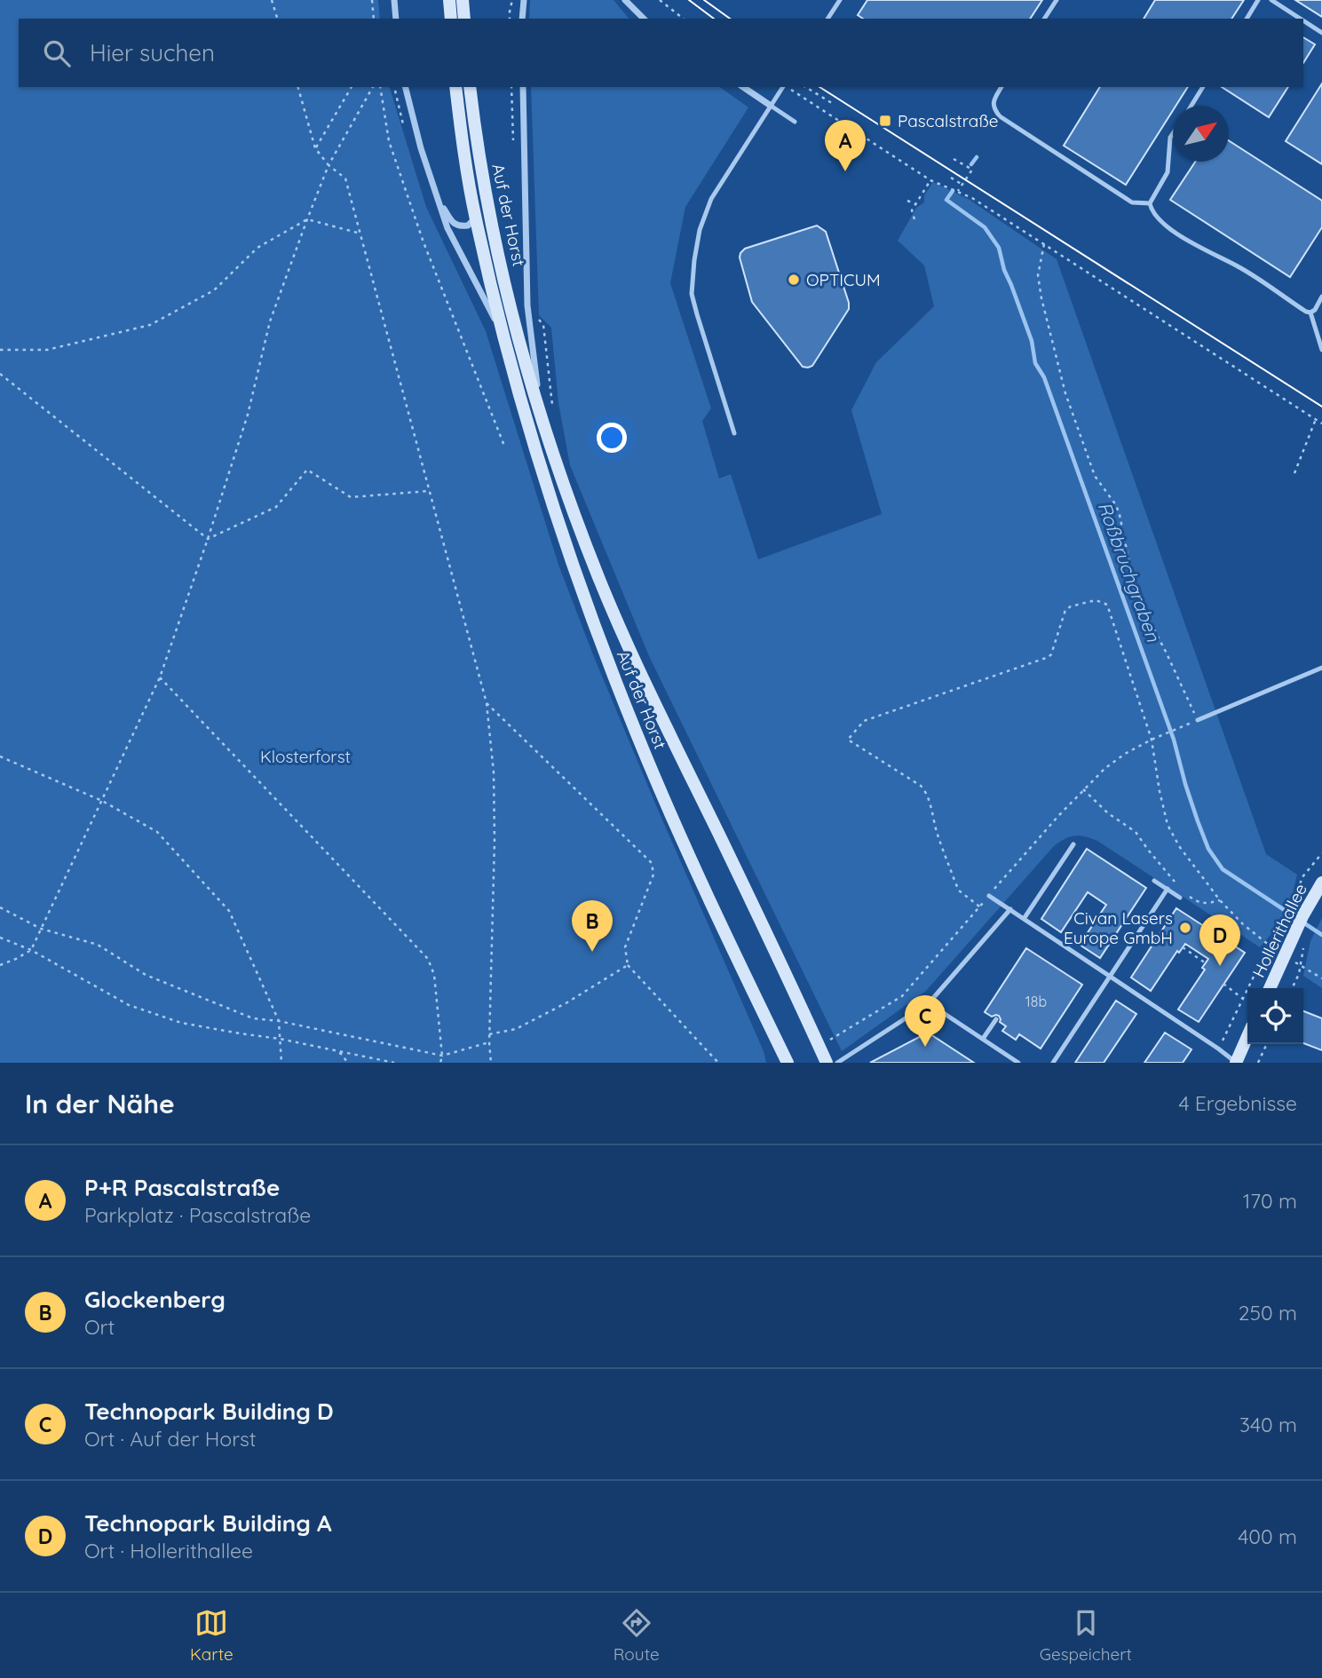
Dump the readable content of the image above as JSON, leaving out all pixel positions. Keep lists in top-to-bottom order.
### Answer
{
  "streets": {
    "street": ["Auf der Horst", "Hollerithallee"]
  },
  "water": ["Roßbruchgraben"],
  "parks": ["Klosterforst"],
  "places": {
    "transit": ["Pascalstraße"],
    "other": ["OPTICUM", "Civan Lasers Europe GmbH"]
  },
  "house_numbers": ["18b"],
  "north": "top right",
  "page": {
    "search": "Hier suchen",
    "pins": [
      "A",
      "B",
      "D",
      "C"
    ],
    "heading": ["In der Nähe", "4 Ergebnisse"],
    "list": [
      {
        "mark": "A",
        "name": "P+R Pascalstraße",
        "note": "Parkplatz · Pascalstraße",
        "value": "170 m"
      },
      {
        "mark": "B",
        "name": "Glockenberg",
        "note": "Ort",
        "value": "250 m"
      },
      {
        "mark": "C",
        "name": "Technopark Building D",
        "note": "Ort · Auf der Horst",
        "value": "340 m"
      },
      {
        "mark": "D",
        "name": "Technopark Building A",
        "note": "Ort · Hollerithallee",
        "value": "400 m"
      }
    ],
    "nav": ["Karte", "Route", "Gespeichert"]
  }
}
